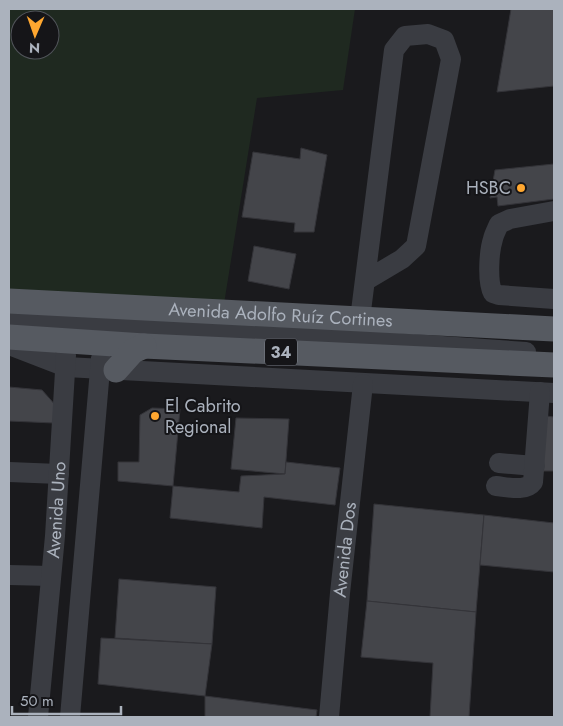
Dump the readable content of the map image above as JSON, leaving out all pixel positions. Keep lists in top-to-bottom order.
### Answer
{
  "streets": {
    "main road": ["Avenida Adolfo Ruíz Cortines", "34"],
    "street": ["Avenida Uno", "Avenida Dos"]
  },
  "crossings": [
    ["Avenida Adolfo Ruíz Cortines", "Avenida Uno"]
  ],
  "places": ["HSBC", "El Cabrito Regional"],
  "scale_bar": "50 m",
  "north": "bottom"
}
